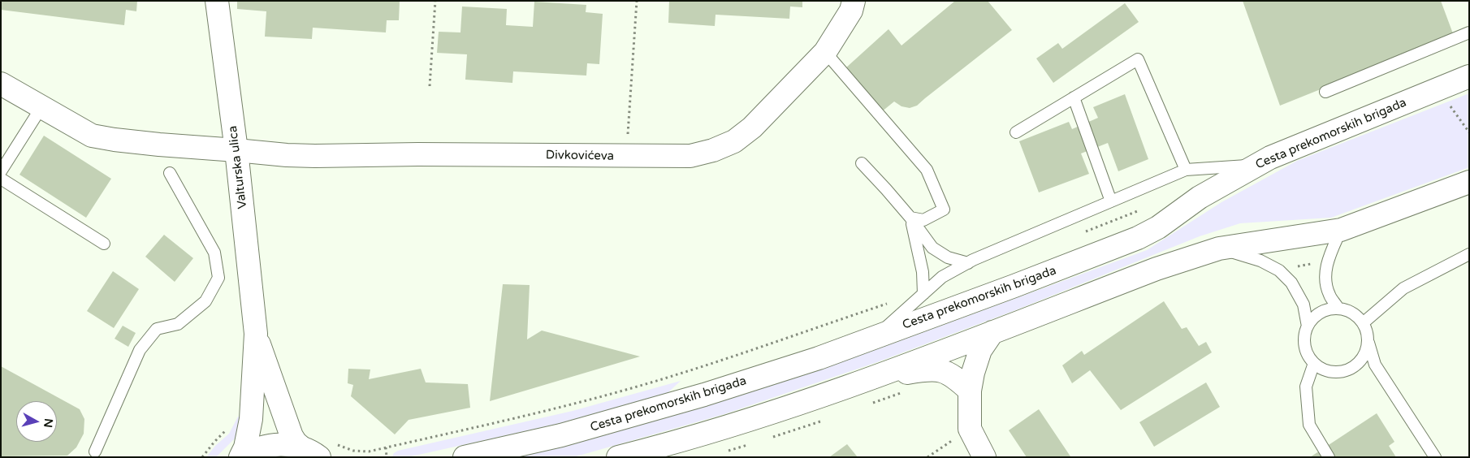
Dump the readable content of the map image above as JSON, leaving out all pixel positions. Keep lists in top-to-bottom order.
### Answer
{
  "streets": {
    "main road": ["Cesta prekomorskih brigada", "Divkovićeva", "Valturska ulica"]
  },
  "crossings": [
    ["Divkovićeva", "Valturska ulica"]
  ],
  "north": "right"
}
